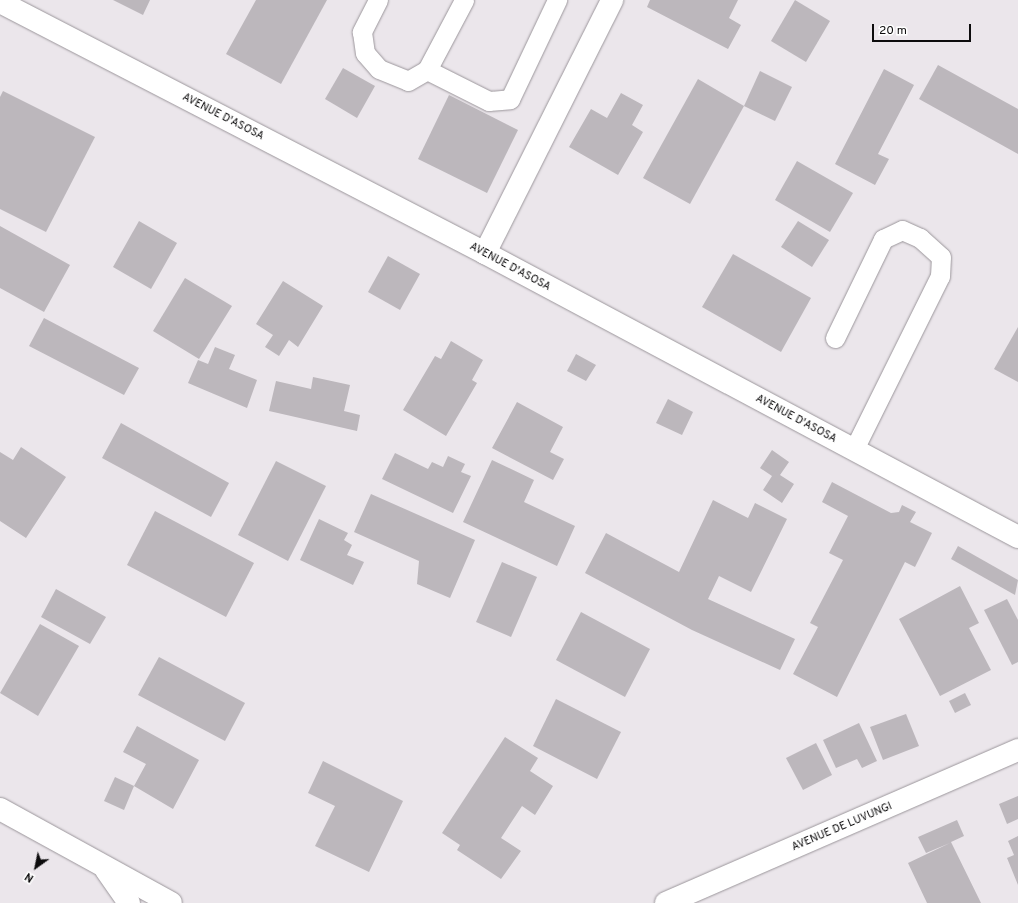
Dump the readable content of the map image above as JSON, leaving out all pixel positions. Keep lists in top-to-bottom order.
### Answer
{
  "streets": {
    "street": ["AVENUE D'ASOSA", "AVENUE DE LUVUNGI"]
  },
  "scale_bar": "20 m",
  "north": "bottom left"
}
